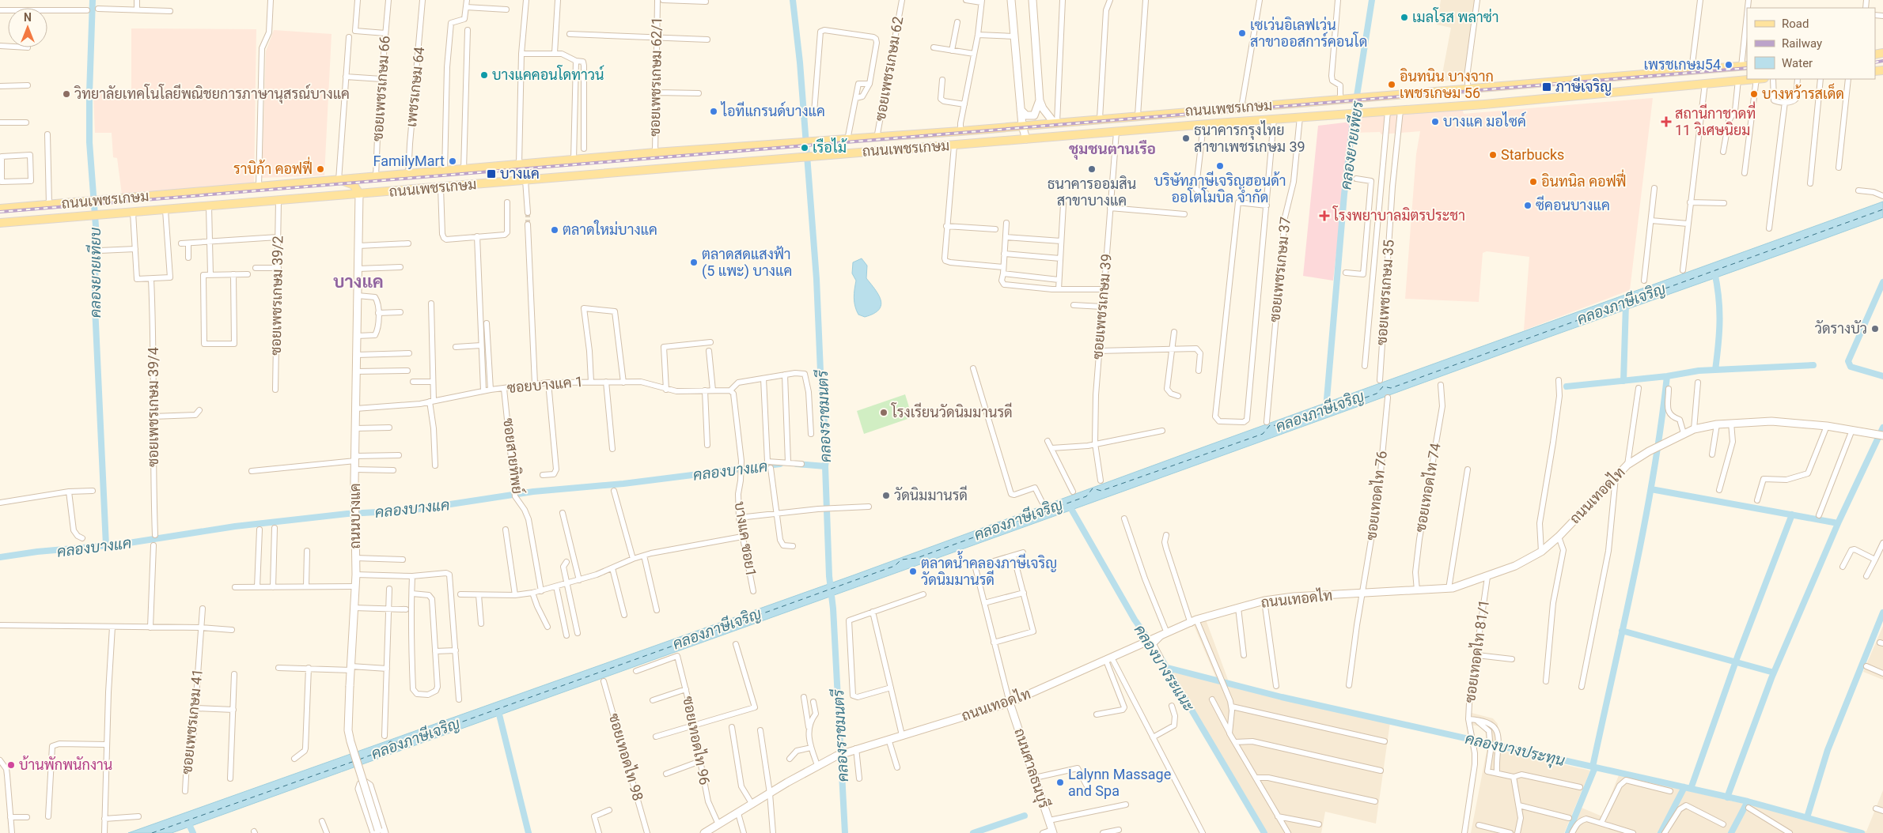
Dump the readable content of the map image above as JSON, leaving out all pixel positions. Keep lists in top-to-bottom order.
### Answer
{
  "streets": {
    "main road": [
      "ถนนเพชรเกษม",
      "ถนนเทอดไท",
      "ถนนบางแค",
      "ถนนศาลธนบุรี"
    ],
    "street": [
      "ซอยเพชรเกษม 62",
      "ซอยเพชรเกษม 62/1",
      "เพชรเกษม 64",
      "ซอยเพชรเกษม 66",
      "ซอยเพชรเกษม 37",
      "ซอยเพชรเกษม 35",
      "ซอยเพชรเกษม 39/2",
      "ซอยเพชรเกษม 39",
      "ซอยบางแค 1",
      "ซอยเพชรเกษม 39/4",
      "ซอยสายทิพย์",
      "ซอยเทอดไท 74",
      "ซอยเทอดไท 76",
      "บางแค ซอย1",
      "ซอยเทอดไท 81/1",
      "ซอยเพชรเกษม 41",
      "ซอยเทอดไท 96",
      "ซอยเทอดไท 98"
    ]
  },
  "crossings": [
    ["ซอยเพชรเกษม 62", "ถนนเพชรเกษม"],
    ["ซอยเพชรเกษม 62/1", "ถนนเพชรเกษม"],
    ["เพชรเกษม 64", "ถนนเพชรเกษม"],
    ["ซอยเพชรเกษม 66", "ถนนเพชรเกษม"],
    ["ถนนเพชรเกษม", "ซอยเพชรเกษม 37"],
    ["ถนนเพชรเกษม", "ซอยเพชรเกษม 35"],
    ["ถนนเพชรเกษม", "ซอยเพชรเกษม 39/2"],
    ["ถนนเพชรเกษม", "ซอยเพชรเกษม 39"],
    ["ถนนเพชรเกษม", "ถนนบางแค"],
    ["ซอยบางแค 1", "ซอยสายทิพย์"],
    ["ซอยบางแค 1", "ถนนบางแค"],
    ["ซอยบางแค 1", "บางแค ซอย1"],
    ["ซอยเทอดไท 74", "ถนนเทอดไท"],
    ["ซอยเทอดไท 76", "ถนนเทอดไท"],
    ["ถนนเทอดไท", "ซอยเทอดไท 81/1"],
    ["ถนนเทอดไท", "ซอยเทอดไท 96"],
    ["ถนนเทอดไท", "ถนนศาลธนบุรี"]
  ],
  "districts": ["ชุมชนตานเรือ", "บางแค"],
  "water": [
    "คลองยายเพียร",
    "คลองยายเทียบ",
    "คลองภาษีเจริญ",
    "คลองราชมนตรี",
    "คลองบางแค",
    "คลองบางระแนะ",
    "คลองบางประทุน"
  ],
  "places": {
    "other": [
      "เมลโรส พลาซ่า",
      "เซเว่นอิเลฟเว่น สาขาออสการ์คอนโด",
      "เพรชเกษม54",
      "บางแคคอนโดทาวน์",
      "อินทนิน บางจาก เพชรเกษม 56",
      "วิทยาลัยเทคโนโลยีพณิชยการภาษานุสรณ์บางแค",
      "บางหว้ารสเด็ด",
      "ไอทีแกรนด์บางแค",
      "บางแค มอไซค์",
      "ธนาคารกรุงไทย สาขาเพชรเกษม 39",
      "เรือไม้",
      "Starbucks",
      "FamilyMart",
      "บริษัทภาษีเจริญฮอนด้า ออโตโมบิล จำกัด",
      "ราบิก้า คอฟฟี่",
      "ธนาคารออมสิน สาขาบางแค",
      "อินทนิล คอฟฟี่",
      "ซีคอนบางแค",
      "ตลาดใหม่บางแค",
      "ตลาดสดแสงฟ้า (5 แพะ) บางแค",
      "วัดรางบัว",
      "โรงเรียนวัดนิมมานรดี",
      "วัดนิมมานรดี",
      "ตลาดน้ำคลองภาษีเจริญ วัดนิมมานรดี",
      "บ้านพักพนักงาน",
      "Lalynn Massage and Spa"
    ],
    "transit": ["ภาษีเจริญ", "บางแค"],
    "health": ["สถานีกาชาดที่ 11 วิเศษนิยม", "โรงพยาบาลมิตรประชา"]
  },
  "legend": ["Road", "Railway", "Water"],
  "north": "top"
}
